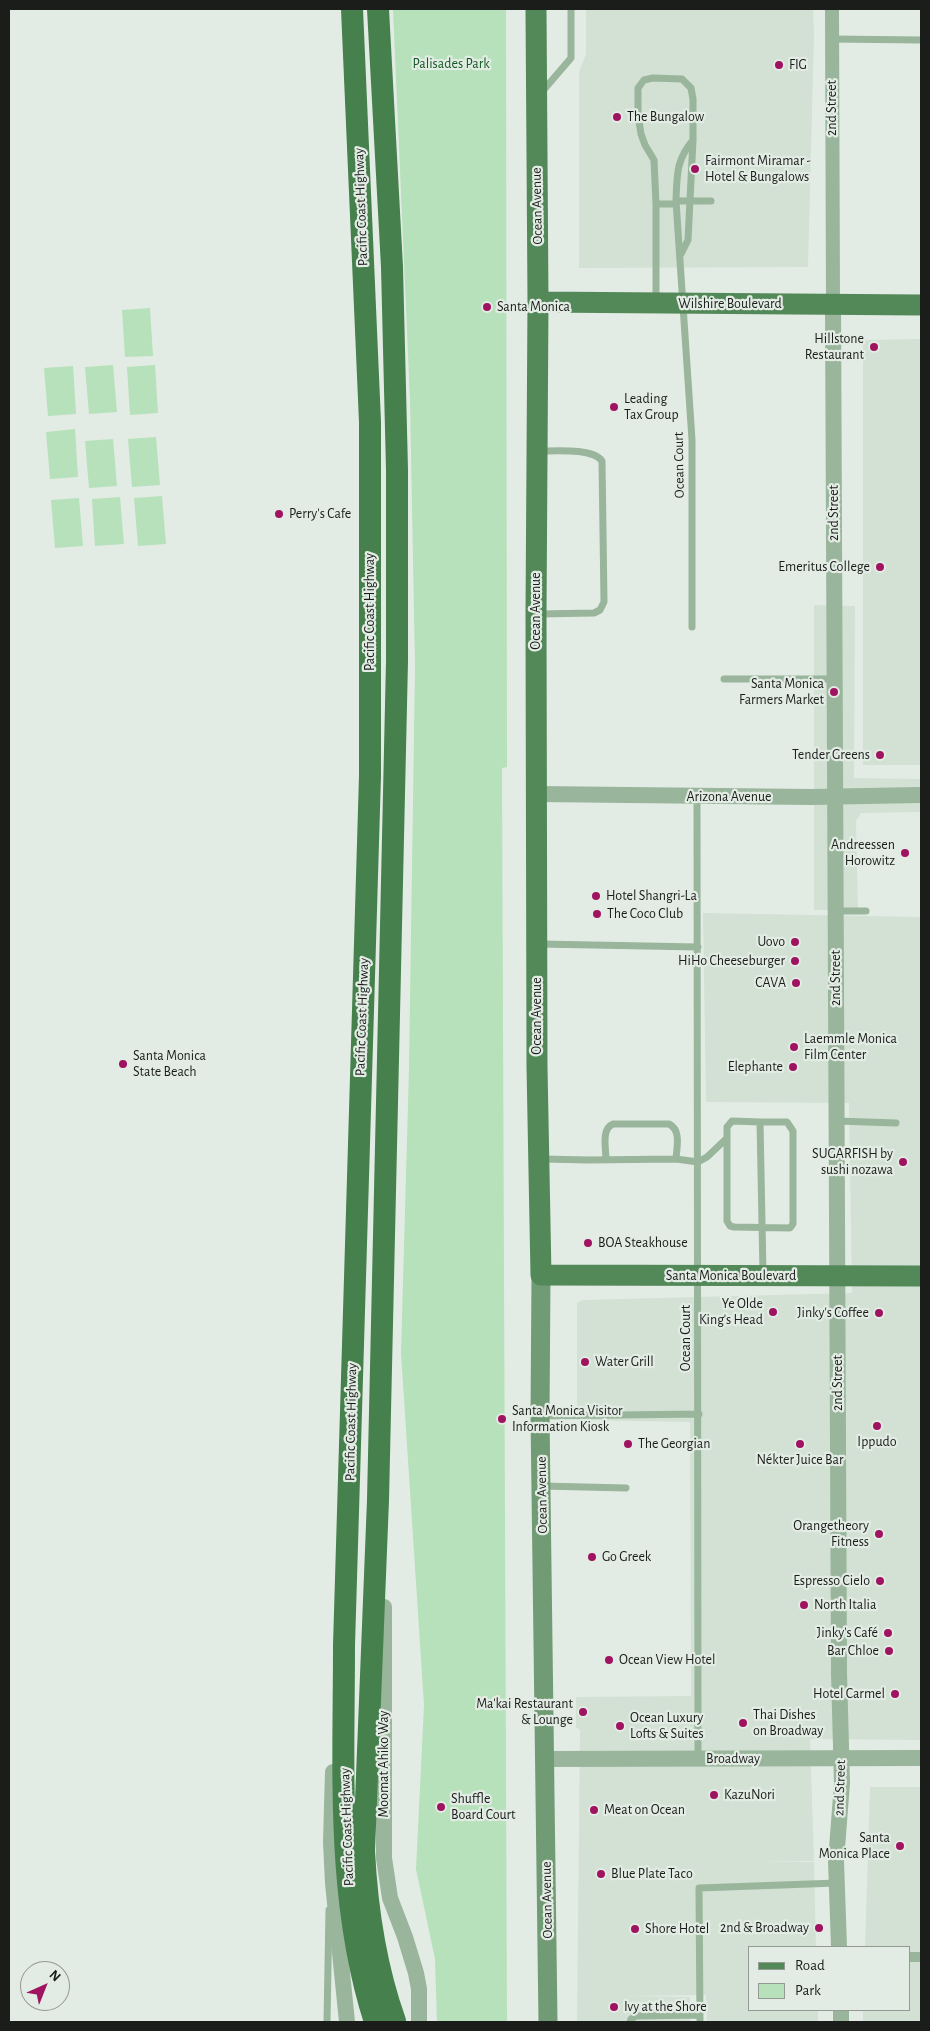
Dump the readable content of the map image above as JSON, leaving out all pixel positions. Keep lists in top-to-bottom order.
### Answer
{
  "streets": {
    "highway": ["Pacific Coast Highway"],
    "main road": ["Ocean Avenue", "Wilshire Boulevard", "Santa Monica Boulevard"],
    "street": [
      "2nd Street",
      "Arizona Avenue",
      "Broadway",
      "Moomat Ahiko Way"
    ],
    "lane": ["Ocean Court"]
  },
  "crossings": [
    ["2nd Street", "Wilshire Boulevard"],
    ["2nd Street", "Arizona Avenue"],
    ["2nd Street", "Santa Monica Boulevard"],
    ["2nd Street", "Broadway"],
    ["Ocean Avenue", "Wilshire Boulevard"],
    ["Ocean Avenue", "Arizona Avenue"],
    ["Ocean Avenue", "Santa Monica Boulevard"],
    ["Ocean Avenue", "Broadway"],
    ["Pacific Coast Highway", "Moomat Ahiko Way"],
    ["Wilshire Boulevard", "Ocean Court"],
    ["Ocean Court", "Arizona Avenue"],
    ["Ocean Court", "Santa Monica Boulevard"],
    ["Ocean Court", "Broadway"]
  ],
  "parks": ["Palisades Park"],
  "places": [
    "FIG",
    "The Bungalow",
    "Fairmont Miramar - Hotel & Bungalows",
    "Santa Monica",
    "Hillstone Restaurant",
    "Leading Tax Group",
    "Perry's Cafe",
    "Emeritus College",
    "Santa Monica Farmers Market",
    "Tender Greens",
    "Andreessen Horowitz",
    "Hotel Shangri-La",
    "The Coco Club",
    "Uovo",
    "HiHo Cheeseburger",
    "CAVA",
    "Laemmle Monica Film Center",
    "Santa Monica State Beach",
    "Elephante",
    "SUGARFISH by sushi nozawa",
    "BOA Steakhouse",
    "Ye Olde King's Head",
    "Jinky's Coffee",
    "Water Grill",
    "Santa Monica Visitor Information Kiosk",
    "Ippudo",
    "The Georgian",
    "Nékter Juice Bar",
    "Orangetheory Fitness",
    "Go Greek",
    "Espresso Cielo",
    "North Italia",
    "Jinky's Café",
    "Bar Chloe",
    "Ocean View Hotel",
    "Hotel Carmel",
    "Ma'kai Restaurant & Lounge",
    "Thai Dishes on Broadway",
    "Ocean Luxury Lofts & Suites",
    "KazuNori",
    "Shuffle Board Court",
    "Meat on Ocean",
    "Santa Monica Place",
    "Blue Plate Taco",
    "2nd & Broadway",
    "Shore Hotel",
    "Ivy at the Shore"
  ],
  "legend": ["Road", "Park"],
  "north": "top right"
}
